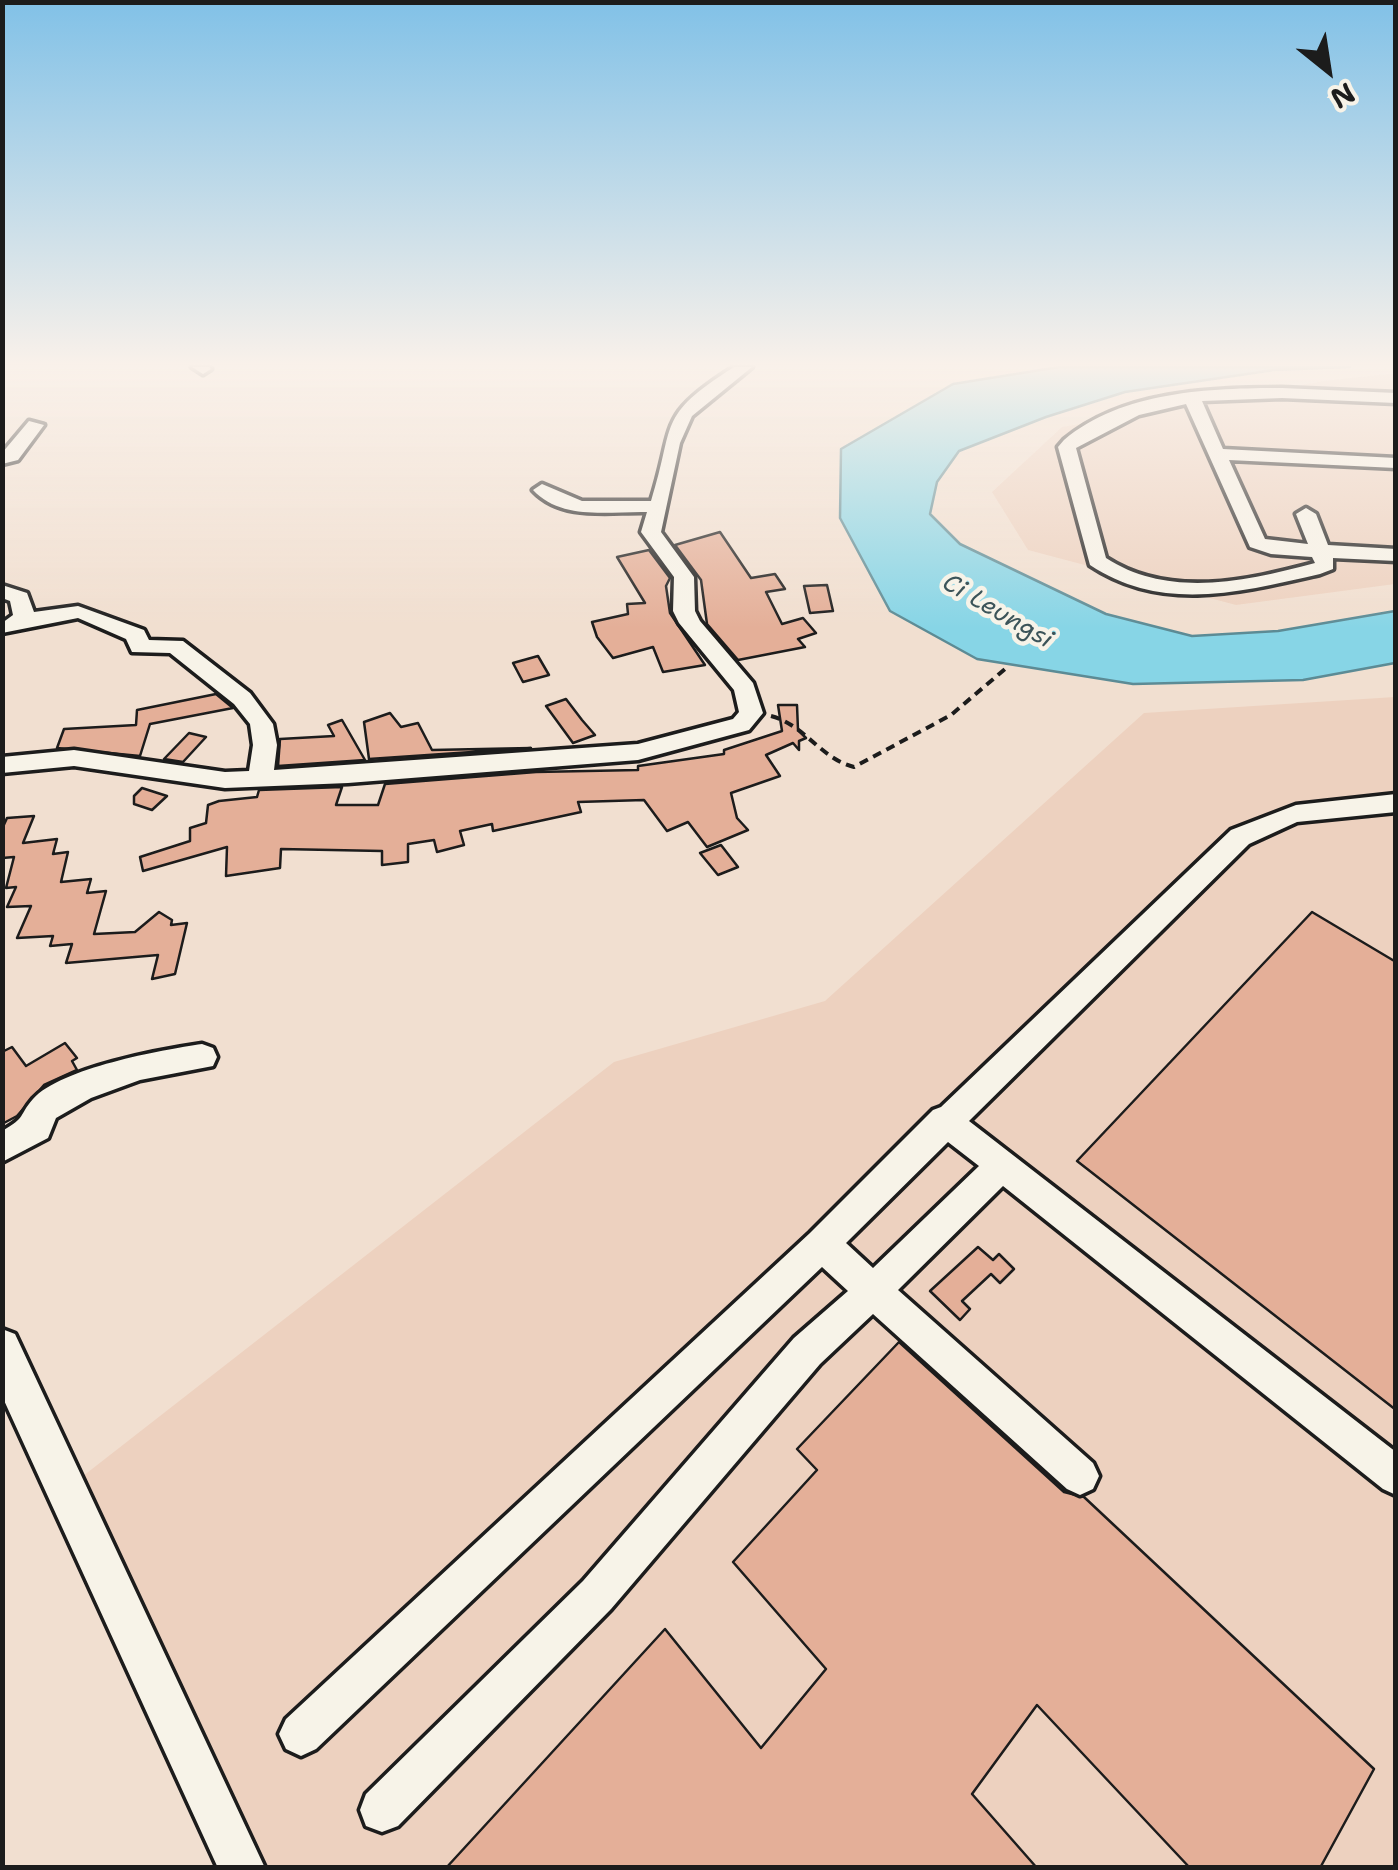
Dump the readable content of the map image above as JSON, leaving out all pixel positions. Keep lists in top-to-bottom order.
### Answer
{
  "water": ["Ci Leungsi"],
  "north": "bottom right"
}
